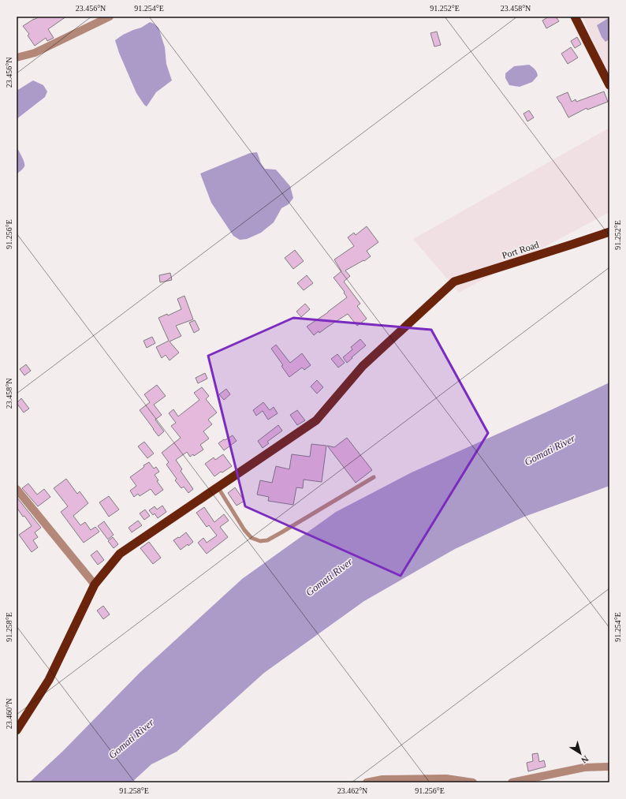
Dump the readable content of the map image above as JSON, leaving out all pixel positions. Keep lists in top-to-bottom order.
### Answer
{
  "streets": {
    "highway": ["Port Road"]
  },
  "water": ["Gomati River"],
  "north": "bottom right",
  "coordinates": [
    "23.456°N",
    "91.254°E",
    "91.252°E",
    "23.458°N",
    "91.256°E",
    "91.258°E",
    "23.460°N",
    "23.462°N"
  ]
}
